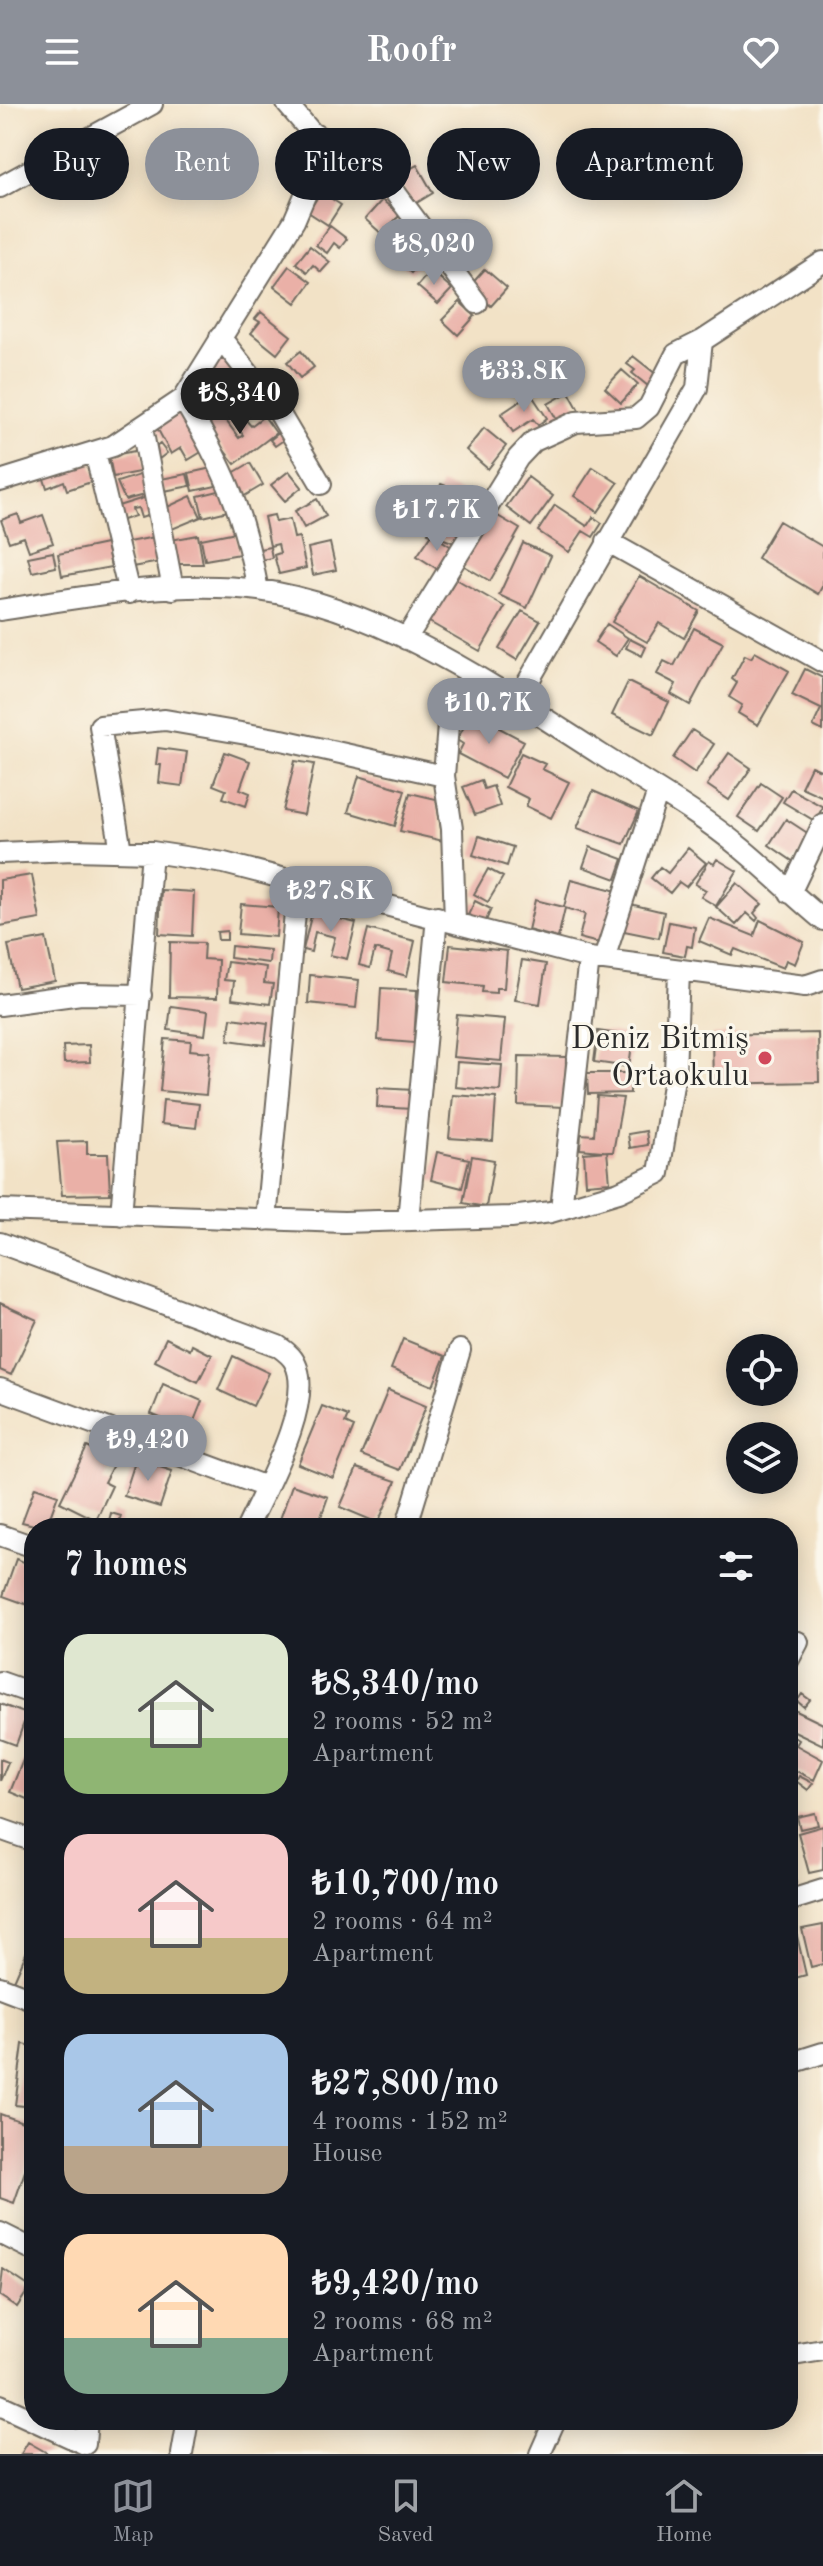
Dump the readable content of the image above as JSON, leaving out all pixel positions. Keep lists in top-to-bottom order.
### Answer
{
  "places": ["Deniz Bitmiş Ortaokulu"],
  "page": {
    "header": "Roofr",
    "chip": [
      "Buy",
      "Rent",
      "Filters",
      "New",
      "Apartment"
    ],
    "price": [
      "₺8,020",
      "₺33.8K",
      "₺8,340",
      "₺17.7K",
      "₺10.7K",
      "₺27.8K",
      "₺9,420"
    ],
    "heading": "7 homes",
    "list": [
      {
        "name": "₺8,340/mo",
        "note": "2 rooms · 52 m² · Apartment"
      },
      {
        "name": "₺10,700/mo",
        "note": "2 rooms · 64 m² · Apartment"
      },
      {
        "name": "₺27,800/mo",
        "note": "4 rooms · 152 m² · House"
      },
      {
        "name": "₺9,420/mo",
        "note": "2 rooms · 68 m² · Apartment"
      }
    ],
    "tabs": ["Map", "Saved", "Home"]
  }
}
